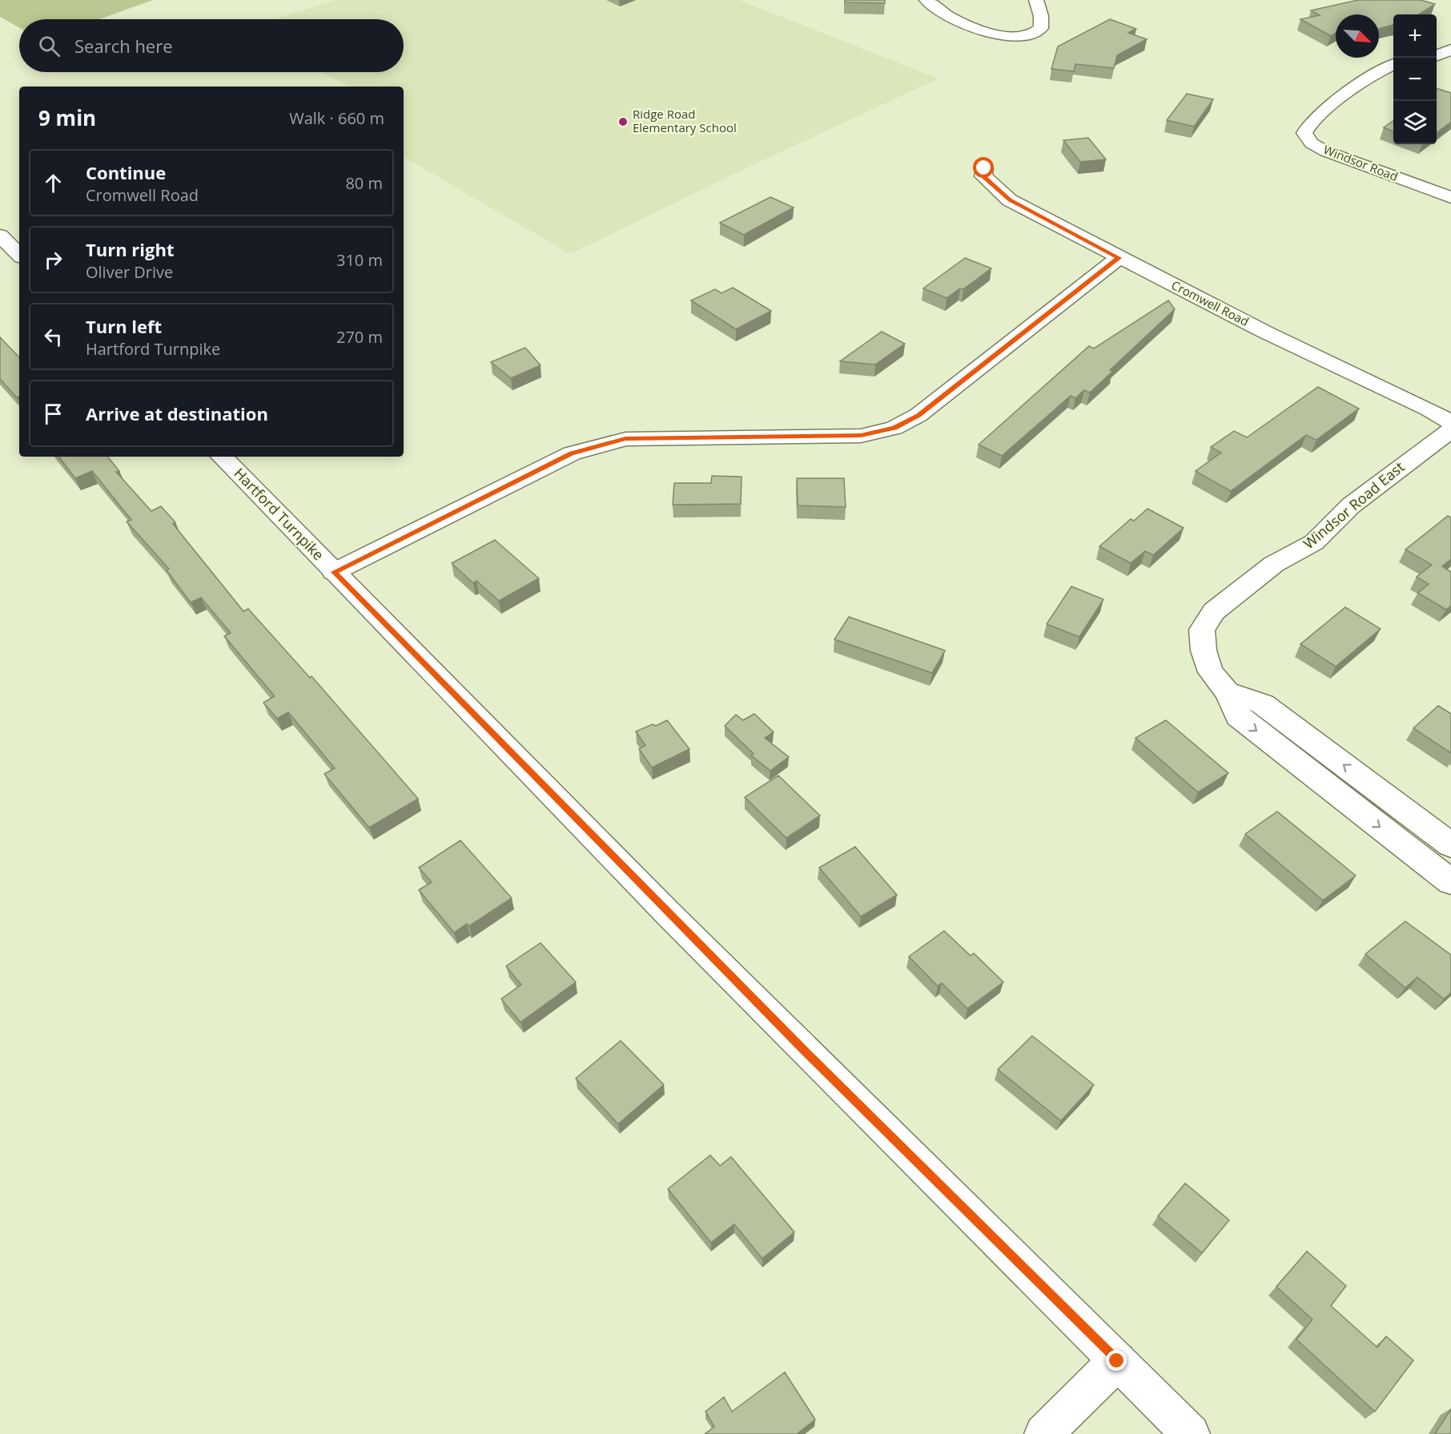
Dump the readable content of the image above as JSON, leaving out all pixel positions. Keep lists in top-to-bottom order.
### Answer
{
  "streets": {
    "street": [
      "Windsor Road",
      "Cromwell Road",
      "Windsor Road East",
      "Hartford Turnpike"
    ]
  },
  "places": ["Ridge Road Elementary School"],
  "north": "bottom right",
  "page": {
    "map_buttons": ["+", "−"],
    "search": "Search here",
    "heading": ["9 min", "Walk · 660 m"],
    "list": [
      ["Continue", "Cromwell Road", "80 m"],
      ["Turn right", "Oliver Drive", "310 m"],
      ["Turn left", "Hartford Turnpike", "270 m"],
      "Arrive at destination"
    ]
  }
}
